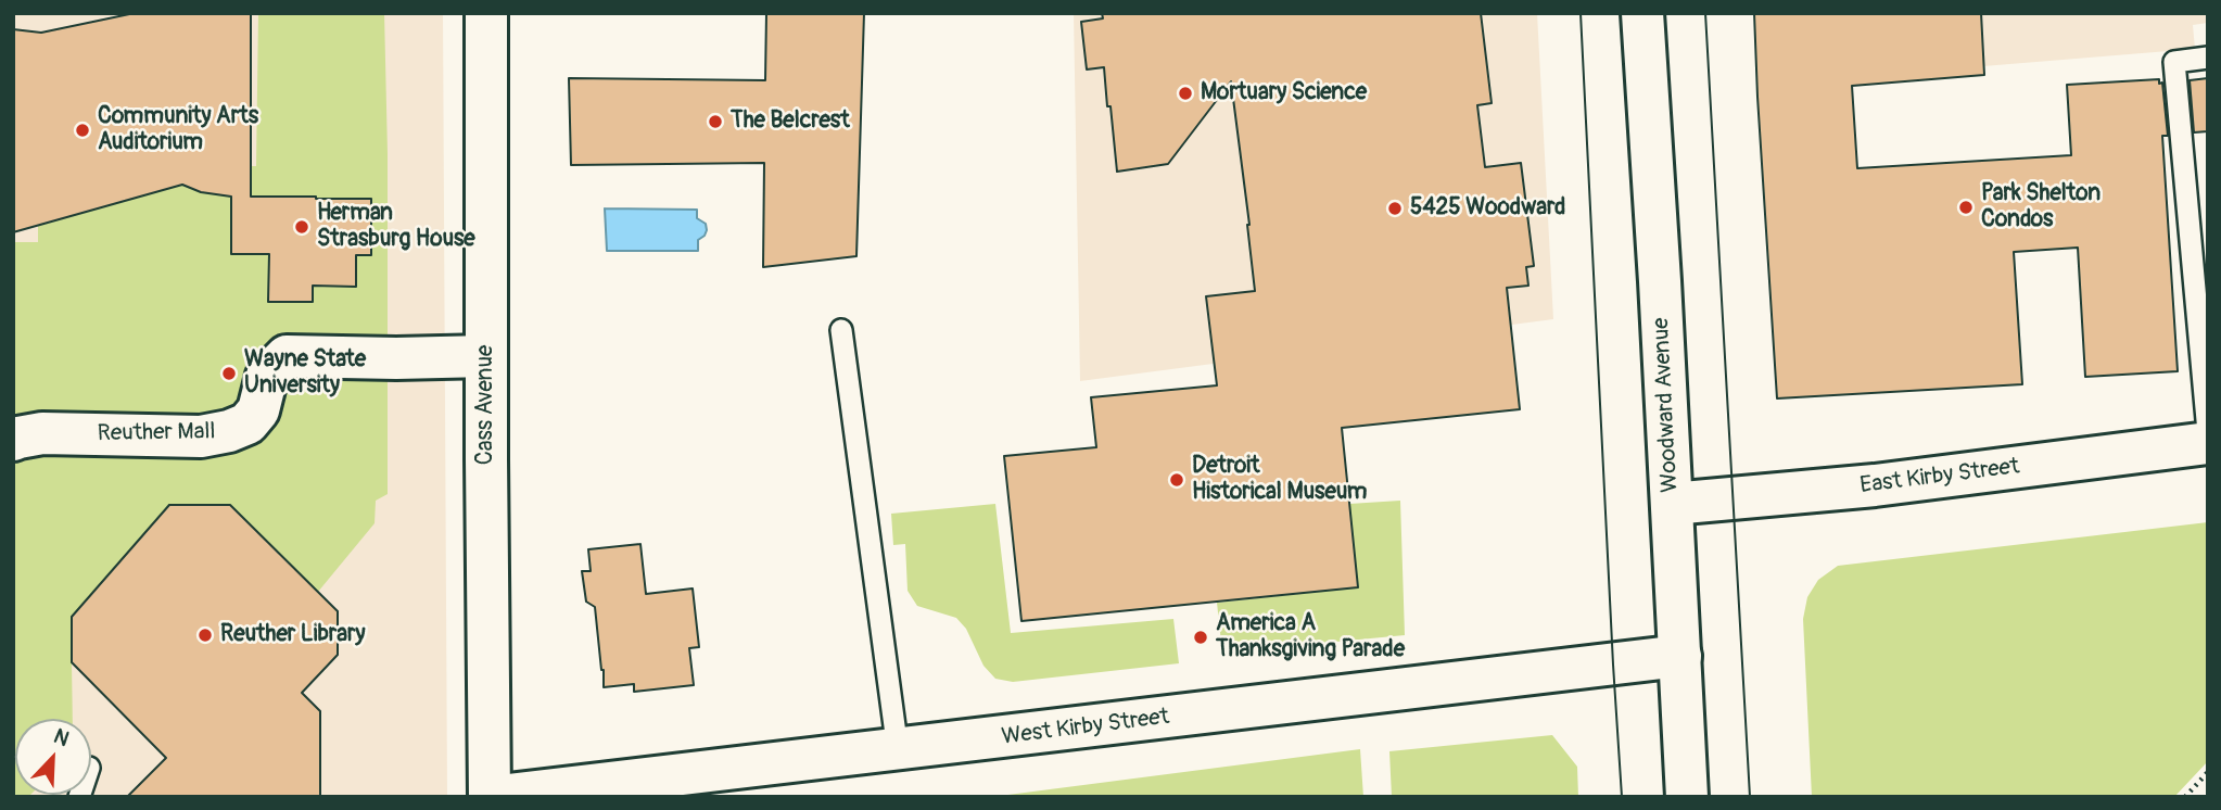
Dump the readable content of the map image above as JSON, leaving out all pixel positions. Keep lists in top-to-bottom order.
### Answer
{
  "streets": {
    "street": [
      "Cass Avenue",
      "Woodward Avenue",
      "Reuther Mall",
      "East Kirby Street",
      "West Kirby Street"
    ]
  },
  "crossings": [
    ["Cass Avenue", "Reuther Mall"],
    ["Cass Avenue", "West Kirby Street"],
    ["Woodward Avenue", "East Kirby Street"],
    ["Woodward Avenue", "West Kirby Street"]
  ],
  "places": [
    "Mortuary Science",
    "The Belcrest",
    "Community Arts Auditorium",
    "Park Shelton Condos",
    "5425 Woodward",
    "Herman Strasburg House",
    "Wayne State University",
    "Detroit Historical Museum",
    "Reuther Library",
    "America A Thanksgiving Parade"
  ],
  "north": "top right"
}
